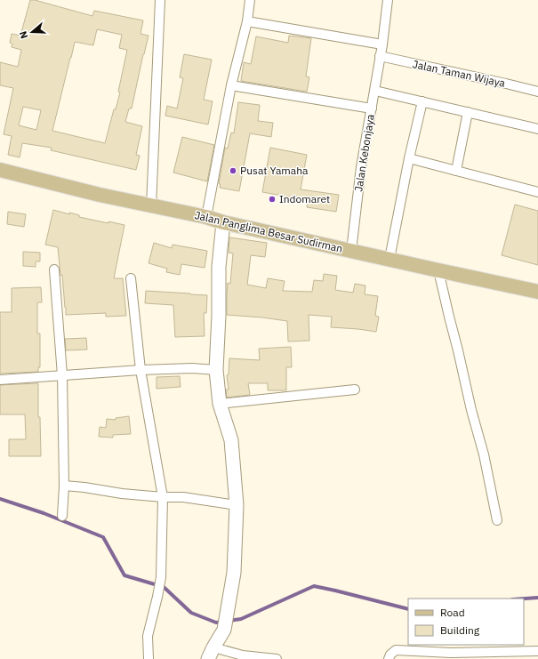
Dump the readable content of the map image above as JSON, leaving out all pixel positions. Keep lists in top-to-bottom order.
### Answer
{
  "streets": {
    "main road": ["Jalan Panglima Besar Sudirman"],
    "street": ["Jalan Taman Wijaya", "Jalan Kebonjaya"]
  },
  "crossings": [
    ["Jalan Taman Wijaya", "Jalan Kebonjaya"],
    ["Jalan Kebonjaya", "Jalan Panglima Besar Sudirman"]
  ],
  "places": ["Pusat Yamaha", "Indomaret"],
  "legend": ["Road", "Building"],
  "north": "left"
}
